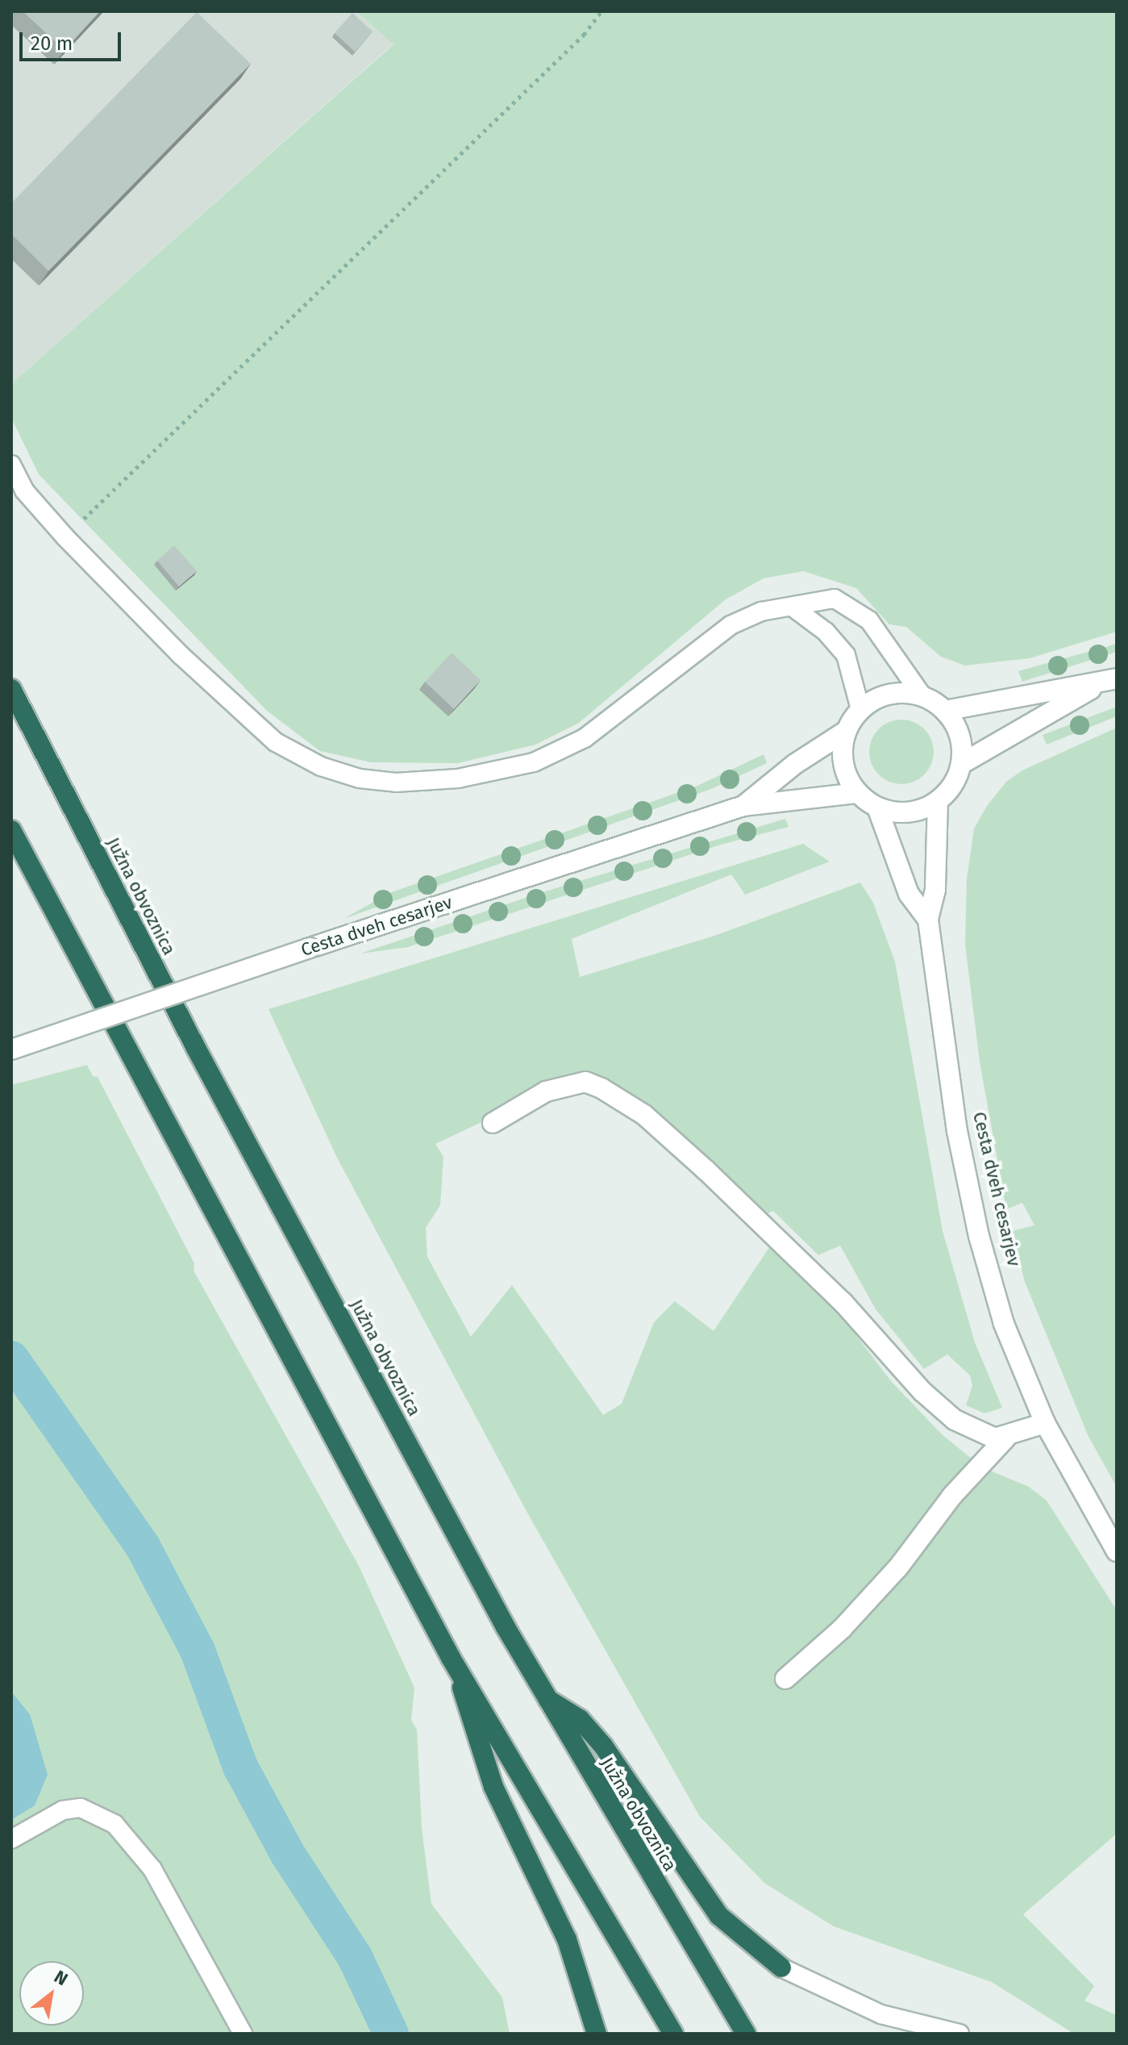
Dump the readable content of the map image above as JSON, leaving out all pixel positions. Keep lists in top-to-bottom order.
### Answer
{
  "streets": {
    "highway": ["Južna obvoznica"],
    "street": ["Cesta dveh cesarjev"]
  },
  "scale_bar": "20 m",
  "north": "top right"
}
